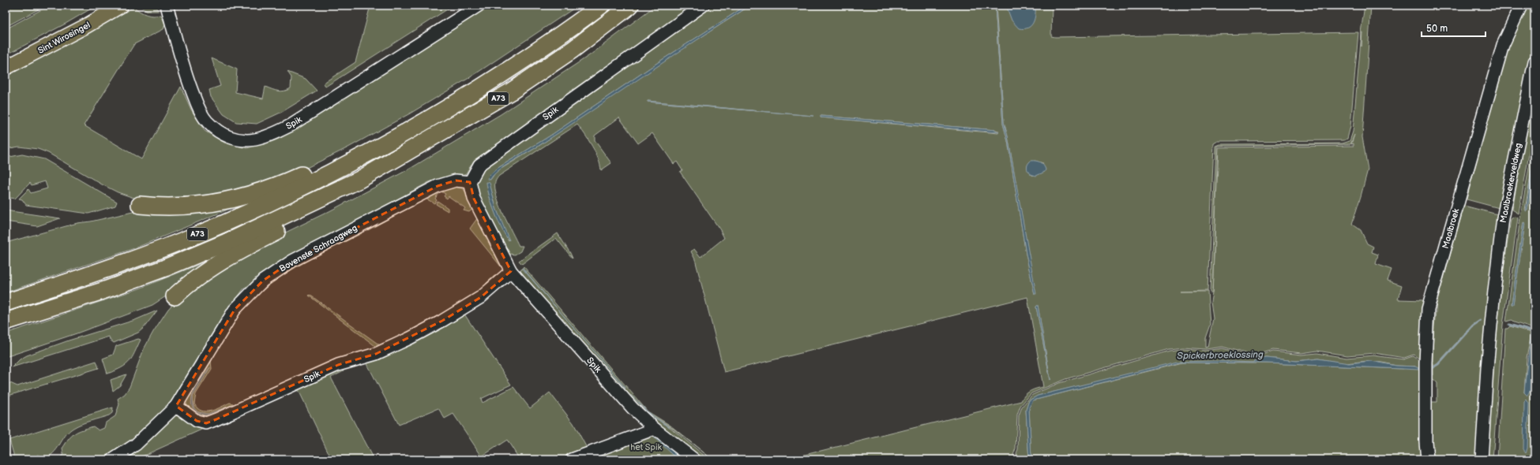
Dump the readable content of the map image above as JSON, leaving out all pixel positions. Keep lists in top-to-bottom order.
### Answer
{
  "streets": {
    "highway": ["A73"],
    "main road": ["Sint Wirosingel"],
    "street": [
      "Spik",
      "Maalbroekerveldweg",
      "Maalbroek",
      "Bovenste Schraagweg"
    ]
  },
  "crossings": [
    ["Spik", "Bovenste Schraagweg"]
  ],
  "water": ["Spickerbroeklossing"],
  "parks": ["het Spik"],
  "scale_bar": "50 m"
}
